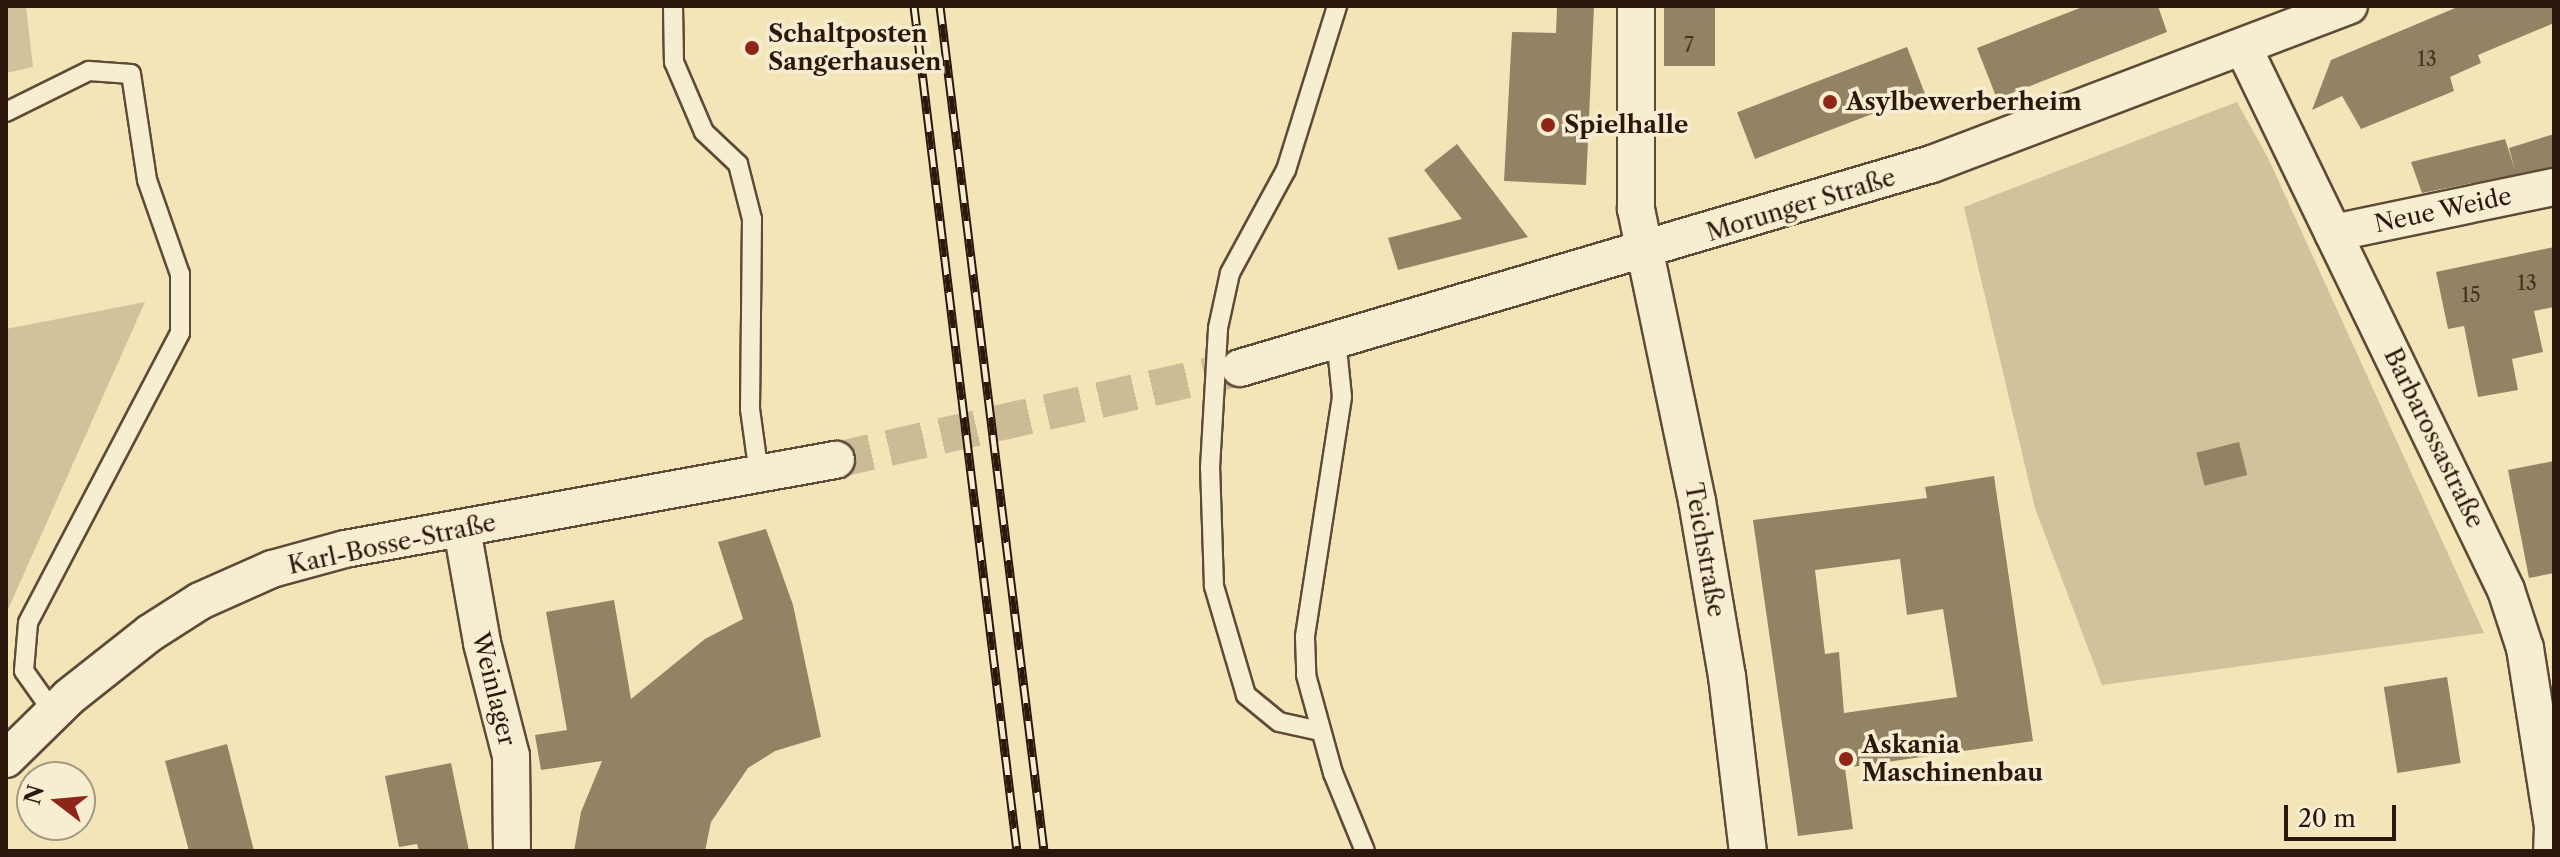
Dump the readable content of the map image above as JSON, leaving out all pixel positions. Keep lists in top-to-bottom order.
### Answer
{
  "streets": {
    "street": [
      "Morunger Straße",
      "Neue Weide",
      "Barbarossastraße",
      "Karl-Bosse-Straße",
      "Teichstraße",
      "Weinlager"
    ]
  },
  "crossings": [
    ["Morunger Straße", "Barbarossastraße"],
    ["Morunger Straße", "Teichstraße"],
    ["Neue Weide", "Barbarossastraße"],
    ["Karl-Bosse-Straße", "Weinlager"]
  ],
  "places": [
    "Schaltposten Sangerhausen",
    "Asylbewerberheim",
    "Spielhalle",
    "Askania Maschinenbau"
  ],
  "house_numbers": [
    "7",
    "13",
    "13",
    "15"
  ],
  "scale_bar": "20 m",
  "north": "left"
}
